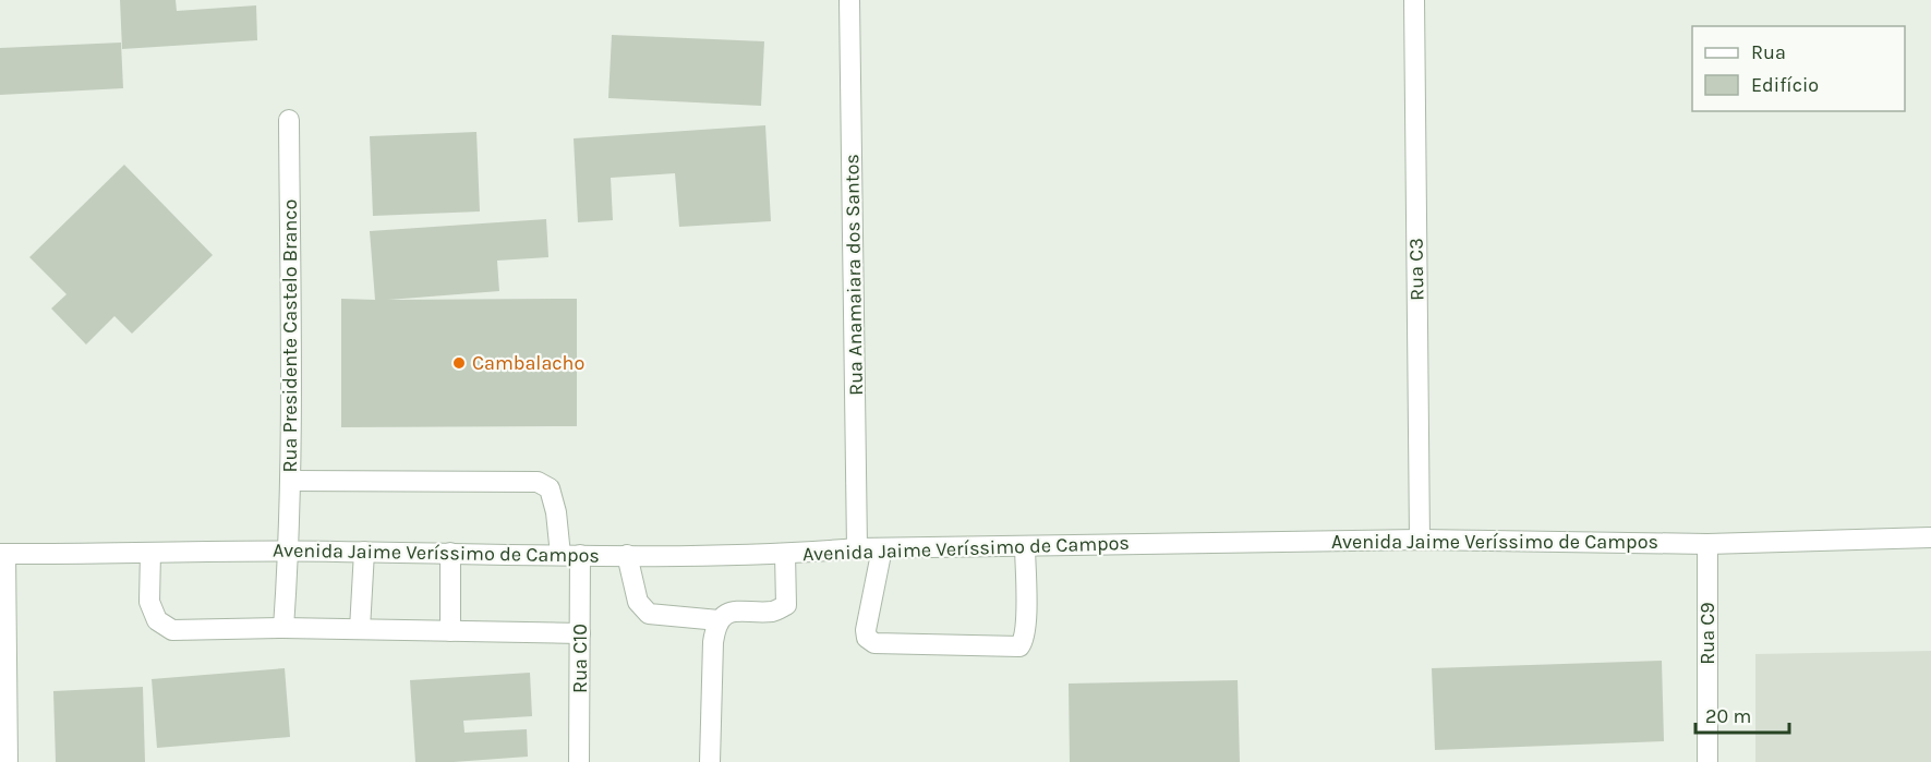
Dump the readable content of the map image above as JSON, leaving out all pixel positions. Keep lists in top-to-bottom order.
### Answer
{
  "streets": {
    "street": [
      "Rua C3",
      "Rua Anamaiara dos Santos",
      "Rua Presidente Castelo Branco",
      "Avenida Jaime Veríssimo de Campos",
      "Rua C9",
      "Rua C10"
    ]
  },
  "crossings": [
    ["Rua C3", "Avenida Jaime Veríssimo de Campos"],
    ["Rua Anamaiara dos Santos", "Avenida Jaime Veríssimo de Campos"],
    ["Rua Presidente Castelo Branco", "Avenida Jaime Veríssimo de Campos"],
    ["Rua Presidente Castelo Branco", "Rua C10"],
    ["Avenida Jaime Veríssimo de Campos", "Rua C9"],
    ["Avenida Jaime Veríssimo de Campos", "Rua C10"]
  ],
  "places": ["Cambalacho"],
  "legend": ["Rua", "Edifício"],
  "scale_bar": "20 m"
}
